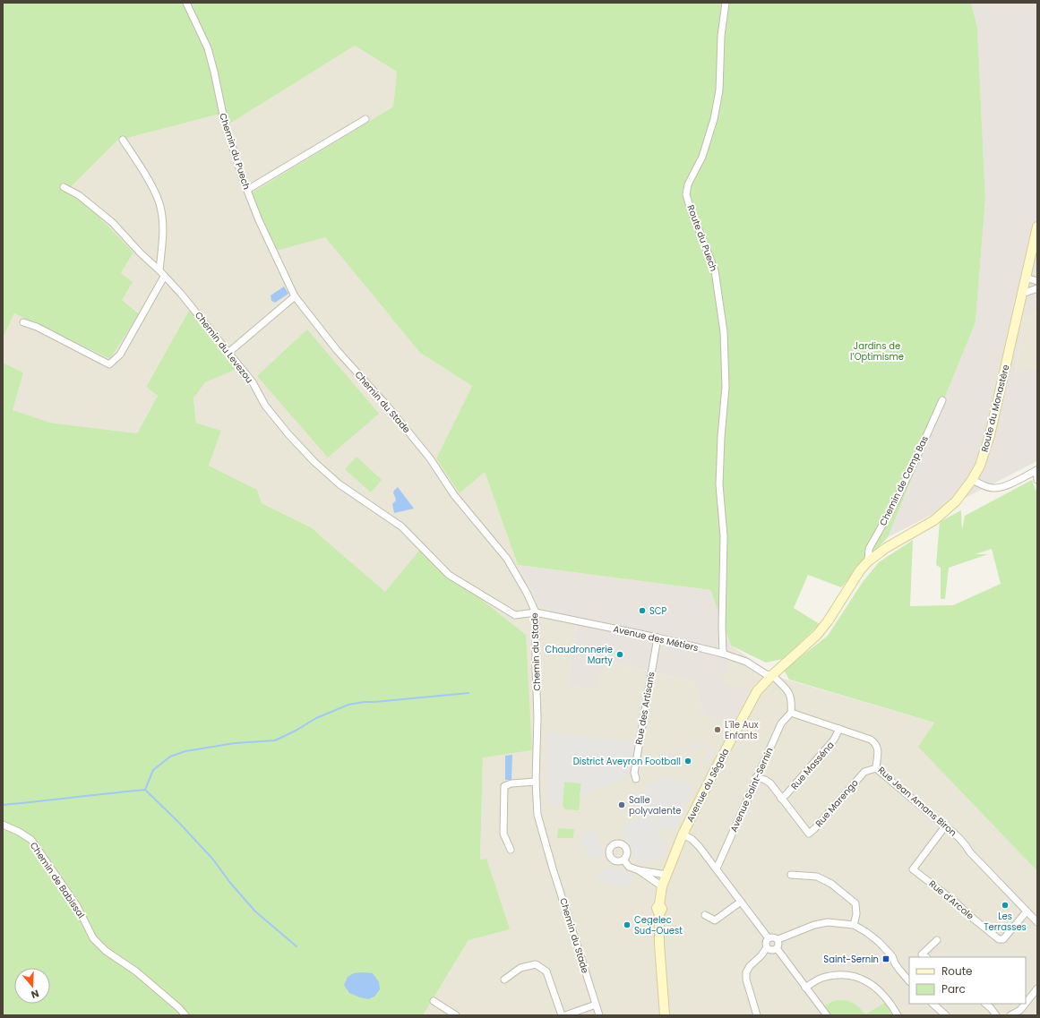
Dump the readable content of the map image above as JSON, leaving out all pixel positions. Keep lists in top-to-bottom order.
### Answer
{
  "streets": {
    "street": [
      "Chemin du Puech",
      "Route du Puech",
      "Chemin du Levezou",
      "Chemin du Stade",
      "Route du Monastère",
      "Chemin de Camp Bas",
      "Avenue des Métiers",
      "Rue des Artisans",
      "Rue Masséna",
      "Avenue du Ségala",
      "Avenue Saint-Sernin",
      "Rue Jean Amans Biron",
      "Rue Marengo",
      "Chemin de Babissal",
      "Rue d'Arcole"
    ]
  },
  "crossings": [
    ["Chemin du Puech", "Chemin du Stade"],
    ["Route du Puech", "Avenue des Métiers"],
    ["Chemin du Levezou", "Avenue des Métiers"],
    ["Chemin du Stade", "Avenue des Métiers"],
    ["Route du Monastère", "Chemin de Camp Bas"],
    ["Route du Monastère", "Avenue des Métiers"],
    ["Route du Monastère", "Avenue du Ségala"],
    ["Avenue des Métiers", "Rue des Artisans"],
    ["Avenue des Métiers", "Avenue du Ségala"],
    ["Rue Masséna", "Rue Jean Amans Biron"],
    ["Rue Masséna", "Rue Marengo"],
    ["Avenue Saint-Sernin", "Rue Jean Amans Biron"],
    ["Avenue Saint-Sernin", "Rue Marengo"],
    ["Rue Jean Amans Biron", "Rue Marengo"],
    ["Rue Jean Amans Biron", "Rue d'Arcole"]
  ],
  "parks": ["Jardins de l’Optimisme"],
  "places": {
    "other": [
      "SCP",
      "Chaudronnerie Marty",
      "L'île Aux Enfants",
      "District Aveyron Football",
      "Salle polyvalente",
      "Les Terrasses",
      "Cegelec Sud-Ouest"
    ],
    "transit": ["Saint-Sernin"]
  },
  "legend": ["Route", "Parc"],
  "north": "bottom"
}
